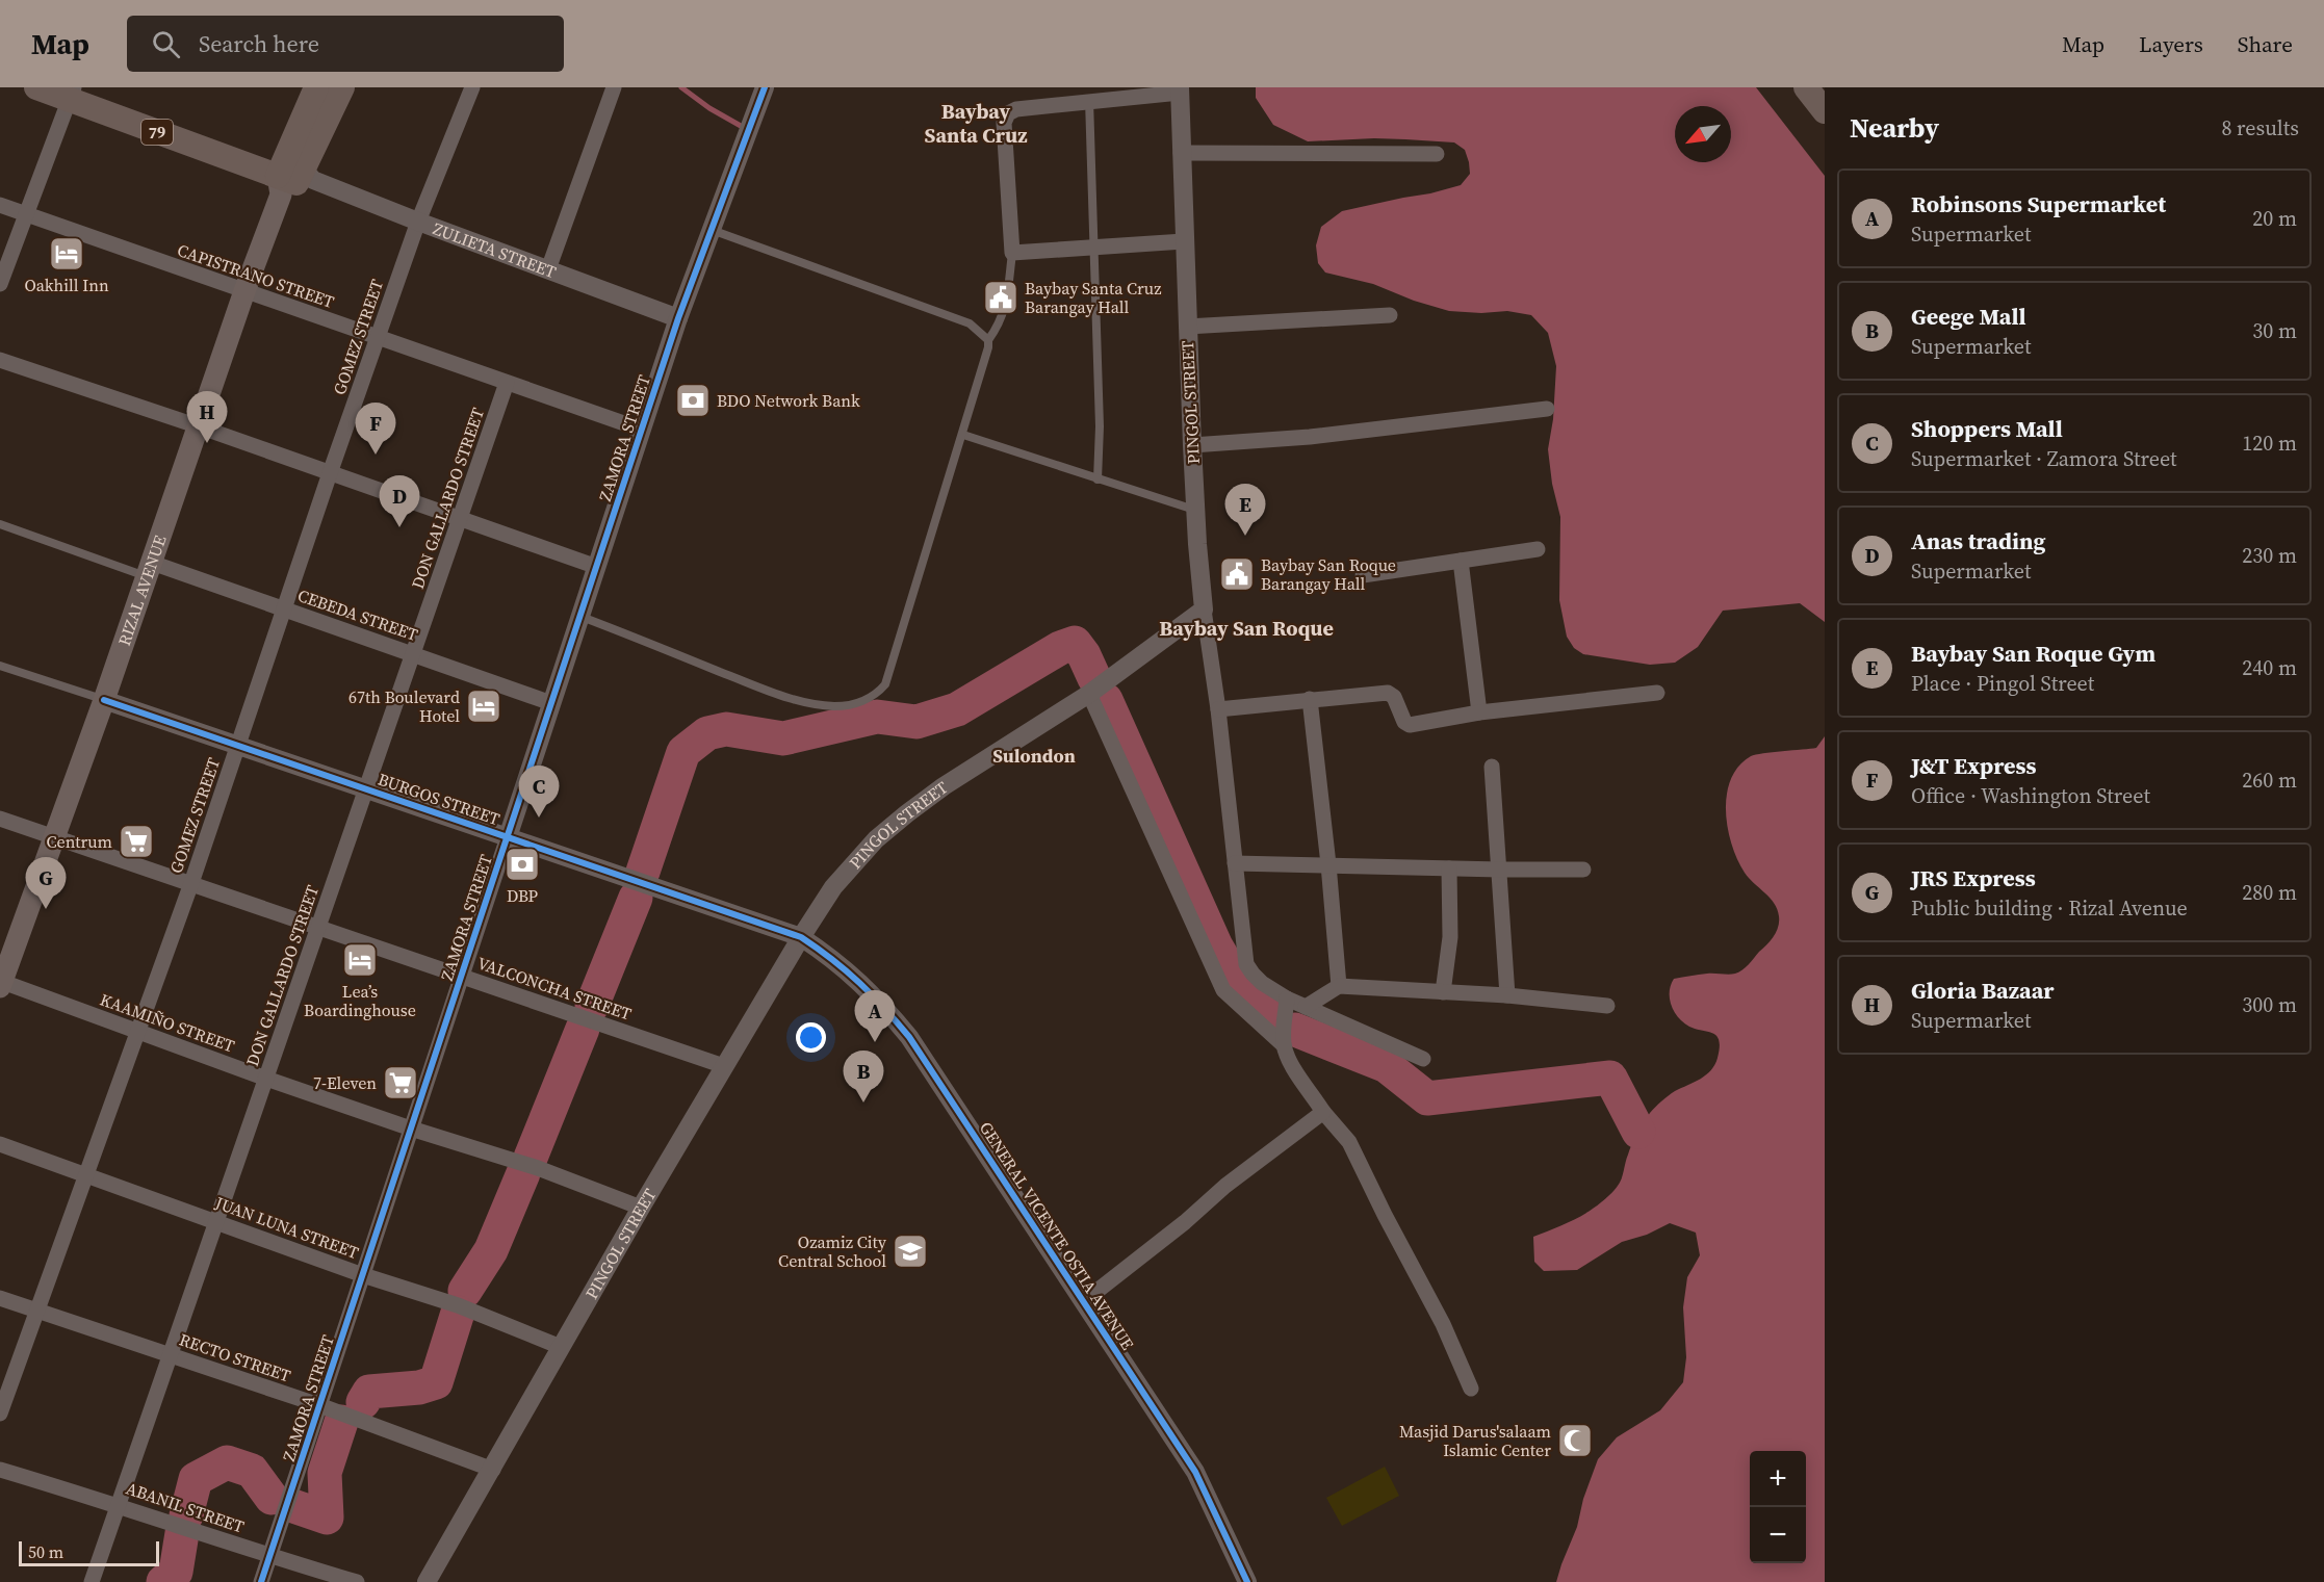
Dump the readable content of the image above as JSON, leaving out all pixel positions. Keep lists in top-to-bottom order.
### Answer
{
  "streets": {
    "main road": ["79", "RIZAL AVENUE"],
    "street": [
      "ZULIETA STREET",
      "CAPISTRANO STREET",
      "GOMEZ STREET",
      "PINGOL STREET",
      "ZAMORA STREET",
      "DON GALLARDO STREET",
      "CEBEDA STREET",
      "BURGOS STREET",
      "VALCONCHA STREET",
      "KAAMIÑO STREET",
      "JUAN LUNA STREET",
      "GENERAL VICENTE OSTIA AVENUE",
      "RECTO STREET",
      "ABANIL STREET"
    ]
  },
  "crossings": [
    ["79", "ZULIETA STREET"],
    ["79", "RIZAL AVENUE"],
    ["ZULIETA STREET", "GOMEZ STREET"],
    ["ZULIETA STREET", "ZAMORA STREET"],
    ["ZULIETA STREET", "RIZAL AVENUE"],
    ["CAPISTRANO STREET", "GOMEZ STREET"],
    ["CAPISTRANO STREET", "ZAMORA STREET"],
    ["CAPISTRANO STREET", "DON GALLARDO STREET"],
    ["CAPISTRANO STREET", "RIZAL AVENUE"],
    ["GOMEZ STREET", "CEBEDA STREET"],
    ["GOMEZ STREET", "BURGOS STREET"],
    ["GOMEZ STREET", "VALCONCHA STREET"],
    ["GOMEZ STREET", "KAAMIÑO STREET"],
    ["GOMEZ STREET", "JUAN LUNA STREET"],
    ["GOMEZ STREET", "RECTO STREET"],
    ["PINGOL STREET", "BURGOS STREET"],
    ["PINGOL STREET", "VALCONCHA STREET"],
    ["PINGOL STREET", "KAAMIÑO STREET"],
    ["PINGOL STREET", "JUAN LUNA STREET"],
    ["PINGOL STREET", "GENERAL VICENTE OSTIA AVENUE"],
    ["PINGOL STREET", "RECTO STREET"],
    ["ZAMORA STREET", "CEBEDA STREET"],
    ["ZAMORA STREET", "BURGOS STREET"],
    ["ZAMORA STREET", "VALCONCHA STREET"],
    ["ZAMORA STREET", "KAAMIÑO STREET"],
    ["ZAMORA STREET", "JUAN LUNA STREET"],
    ["ZAMORA STREET", "RECTO STREET"],
    ["ZAMORA STREET", "ABANIL STREET"],
    ["DON GALLARDO STREET", "CEBEDA STREET"],
    ["DON GALLARDO STREET", "BURGOS STREET"],
    ["DON GALLARDO STREET", "VALCONCHA STREET"],
    ["DON GALLARDO STREET", "KAAMIÑO STREET"],
    ["DON GALLARDO STREET", "JUAN LUNA STREET"],
    ["DON GALLARDO STREET", "RECTO STREET"],
    ["DON GALLARDO STREET", "ABANIL STREET"],
    ["RIZAL AVENUE", "CEBEDA STREET"],
    ["RIZAL AVENUE", "BURGOS STREET"],
    ["RIZAL AVENUE", "VALCONCHA STREET"],
    ["RIZAL AVENUE", "KAAMIÑO STREET"],
    ["BURGOS STREET", "GENERAL VICENTE OSTIA AVENUE"]
  ],
  "districts": ["Baybay Santa Cruz", "Baybay San Roque", "Sulondon"],
  "places": {
    "hotel": ["Oakhill Inn", "67th Boulevard Hotel", "Lea’s Boardinghouse"],
    "public building": ["Baybay Santa Cruz Barangay Hall", "Baybay San Roque Barangay Hall"],
    "bank": ["BDO Network Bank", "DBP"],
    "supermarket": ["Centrum", "7-Eleven"],
    "school or university": ["Ozamiz City Central School"],
    "mosque": ["Masjid Darus'salaam Islamic Center"]
  },
  "scale_bar": "50 m",
  "north": "bottom left",
  "page": {
    "header": "Map",
    "search": "Search here",
    "nav": ["Map", "Layers", "Share"],
    "heading": ["Nearby", "8 results"],
    "list": [
      {
        "mark": "A",
        "name": "Robinsons Supermarket",
        "note": "Supermarket",
        "value": "20 m"
      },
      {
        "mark": "B",
        "name": "Geege Mall",
        "note": "Supermarket",
        "value": "30 m"
      },
      {
        "mark": "C",
        "name": "Shoppers Mall",
        "note": "Supermarket · Zamora Street",
        "value": "120 m"
      },
      {
        "mark": "D",
        "name": "Anas trading",
        "note": "Supermarket",
        "value": "230 m"
      },
      {
        "mark": "E",
        "name": "Baybay San Roque Gym",
        "note": "Place · Pingol Street",
        "value": "240 m"
      },
      {
        "mark": "F",
        "name": "J&T Express",
        "note": "Office · Washington Street",
        "value": "260 m"
      },
      {
        "mark": "G",
        "name": "JRS Express",
        "note": "Public building · Rizal Avenue",
        "value": "280 m"
      },
      {
        "mark": "H",
        "name": "Gloria Bazaar",
        "note": "Supermarket",
        "value": "300 m"
      }
    ],
    "pins": [
      "H",
      "F",
      "D",
      "E",
      "C",
      "G",
      "A",
      "B"
    ],
    "map_buttons": ["+", "−"],
    "scale": "50 m"
  }
}
